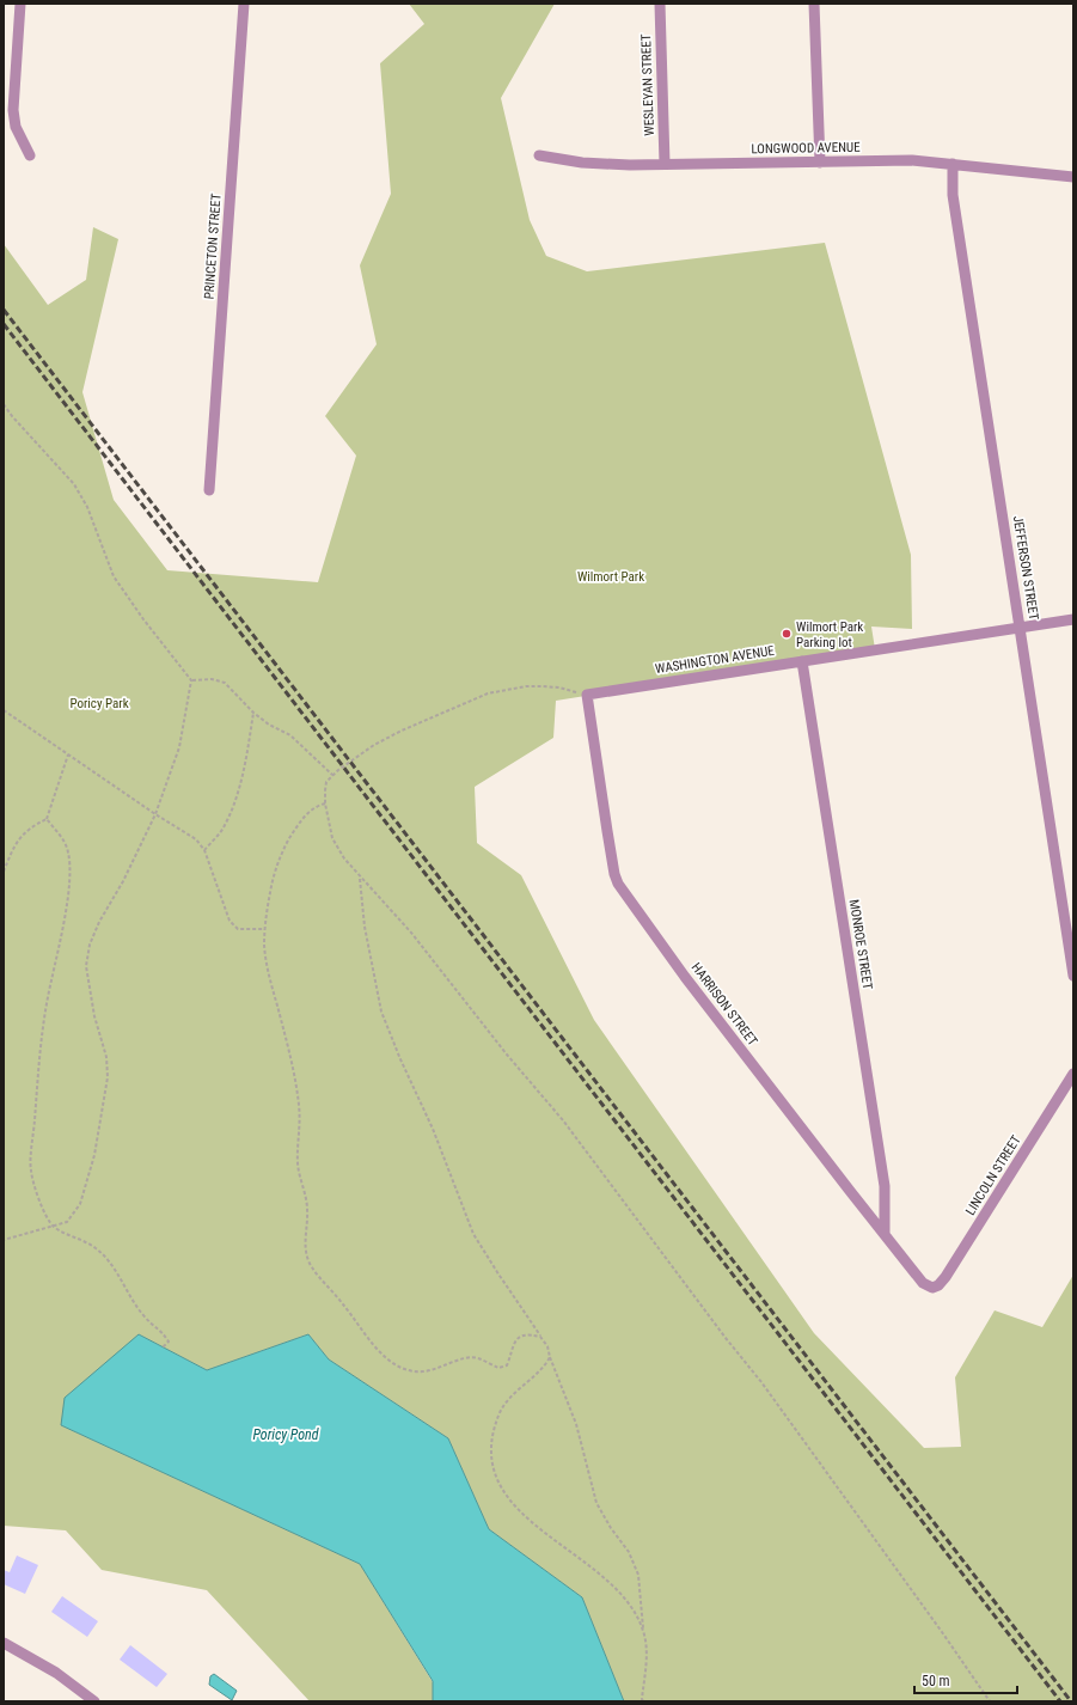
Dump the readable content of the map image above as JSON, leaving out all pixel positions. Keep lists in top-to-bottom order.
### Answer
{
  "streets": {
    "street": [
      "WESLEYAN STREET",
      "LONGWOOD AVENUE",
      "PRINCETON STREET",
      "JEFFERSON STREET",
      "WASHINGTON AVENUE",
      "MONROE STREET",
      "HARRISON STREET",
      "LINCOLN STREET"
    ]
  },
  "crossings": [
    ["WESLEYAN STREET", "LONGWOOD AVENUE"],
    ["LONGWOOD AVENUE", "JEFFERSON STREET"],
    ["JEFFERSON STREET", "WASHINGTON AVENUE"],
    ["WASHINGTON AVENUE", "MONROE STREET"],
    ["WASHINGTON AVENUE", "HARRISON STREET"],
    ["MONROE STREET", "HARRISON STREET"],
    ["HARRISON STREET", "LINCOLN STREET"]
  ],
  "water": ["Poricy Pond"],
  "parks": ["Wilmort Park", "Poricy Park"],
  "places": ["Wilmort Park Parking lot"],
  "scale_bar": "50 m"
}
